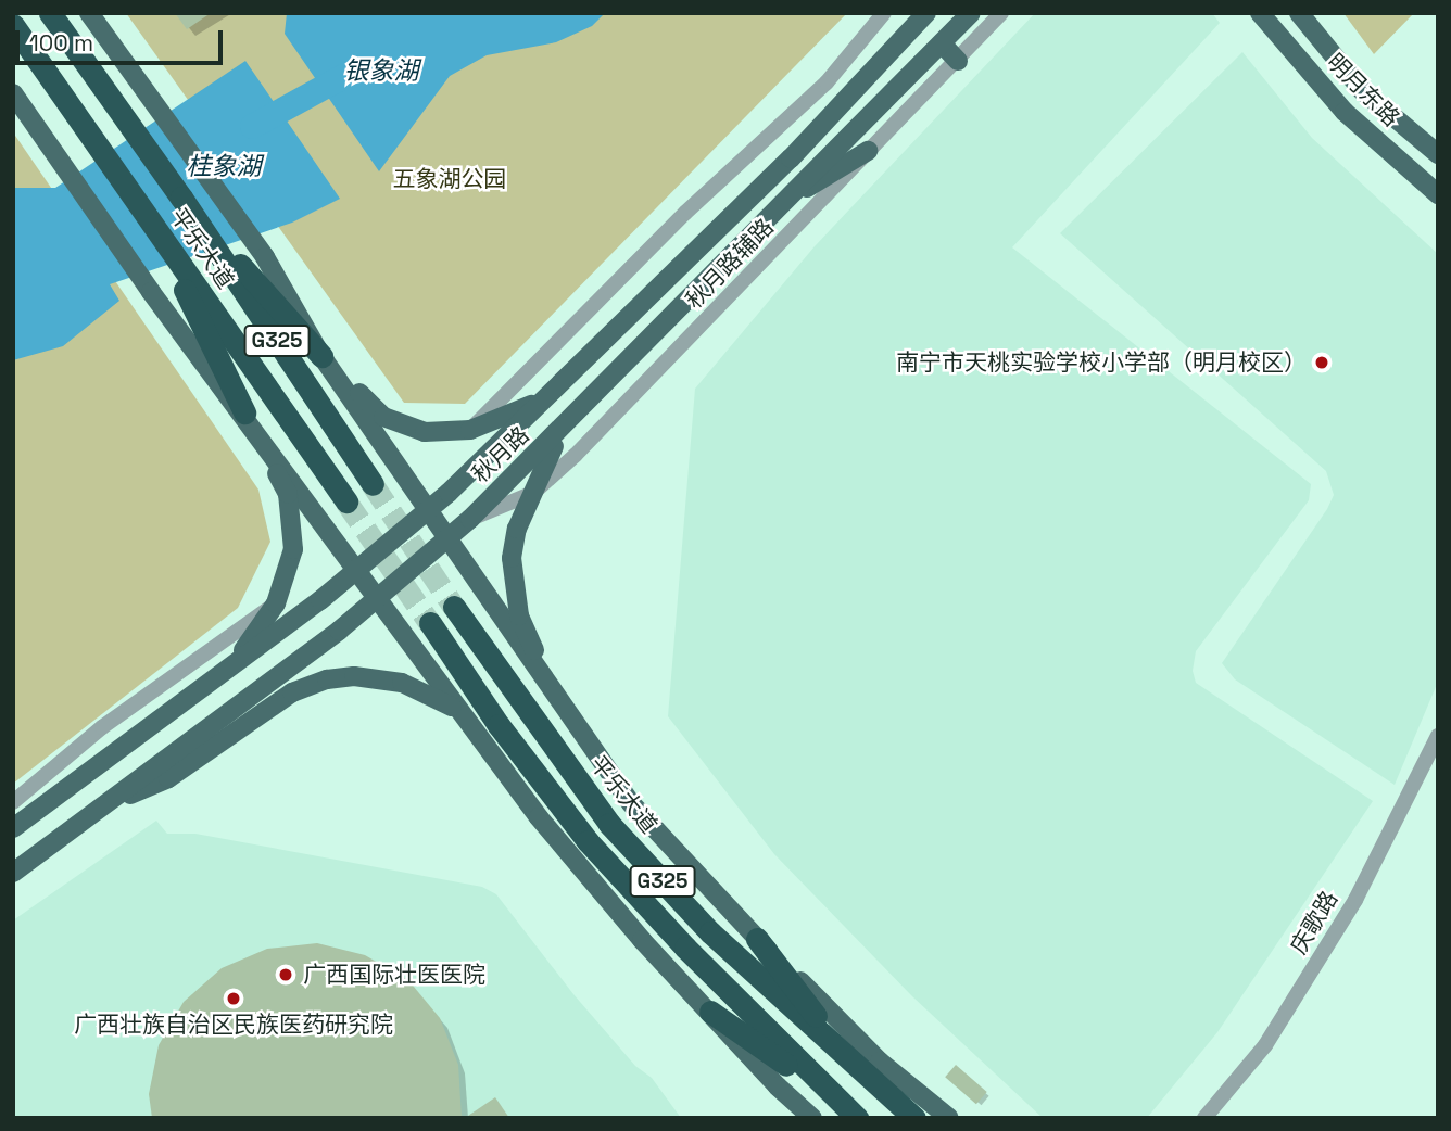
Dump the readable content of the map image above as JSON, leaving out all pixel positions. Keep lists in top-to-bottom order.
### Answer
{
  "streets": {
    "highway": ["平乐大道", "G325"],
    "main road": ["明月东路", "秋月路"],
    "street": ["秋月路辅路", "庆歌路"]
  },
  "crossings": [
    ["秋月路辅路", "秋月路"]
  ],
  "water": ["银象湖", "桂象湖"],
  "parks": ["五象湖公园"],
  "places": ["南宁市天桃实验学校小学部（明月校区）", "广西国际壮医医院", "广西壮族自治区民族医药研究院"],
  "scale_bar": "100 m"
}
